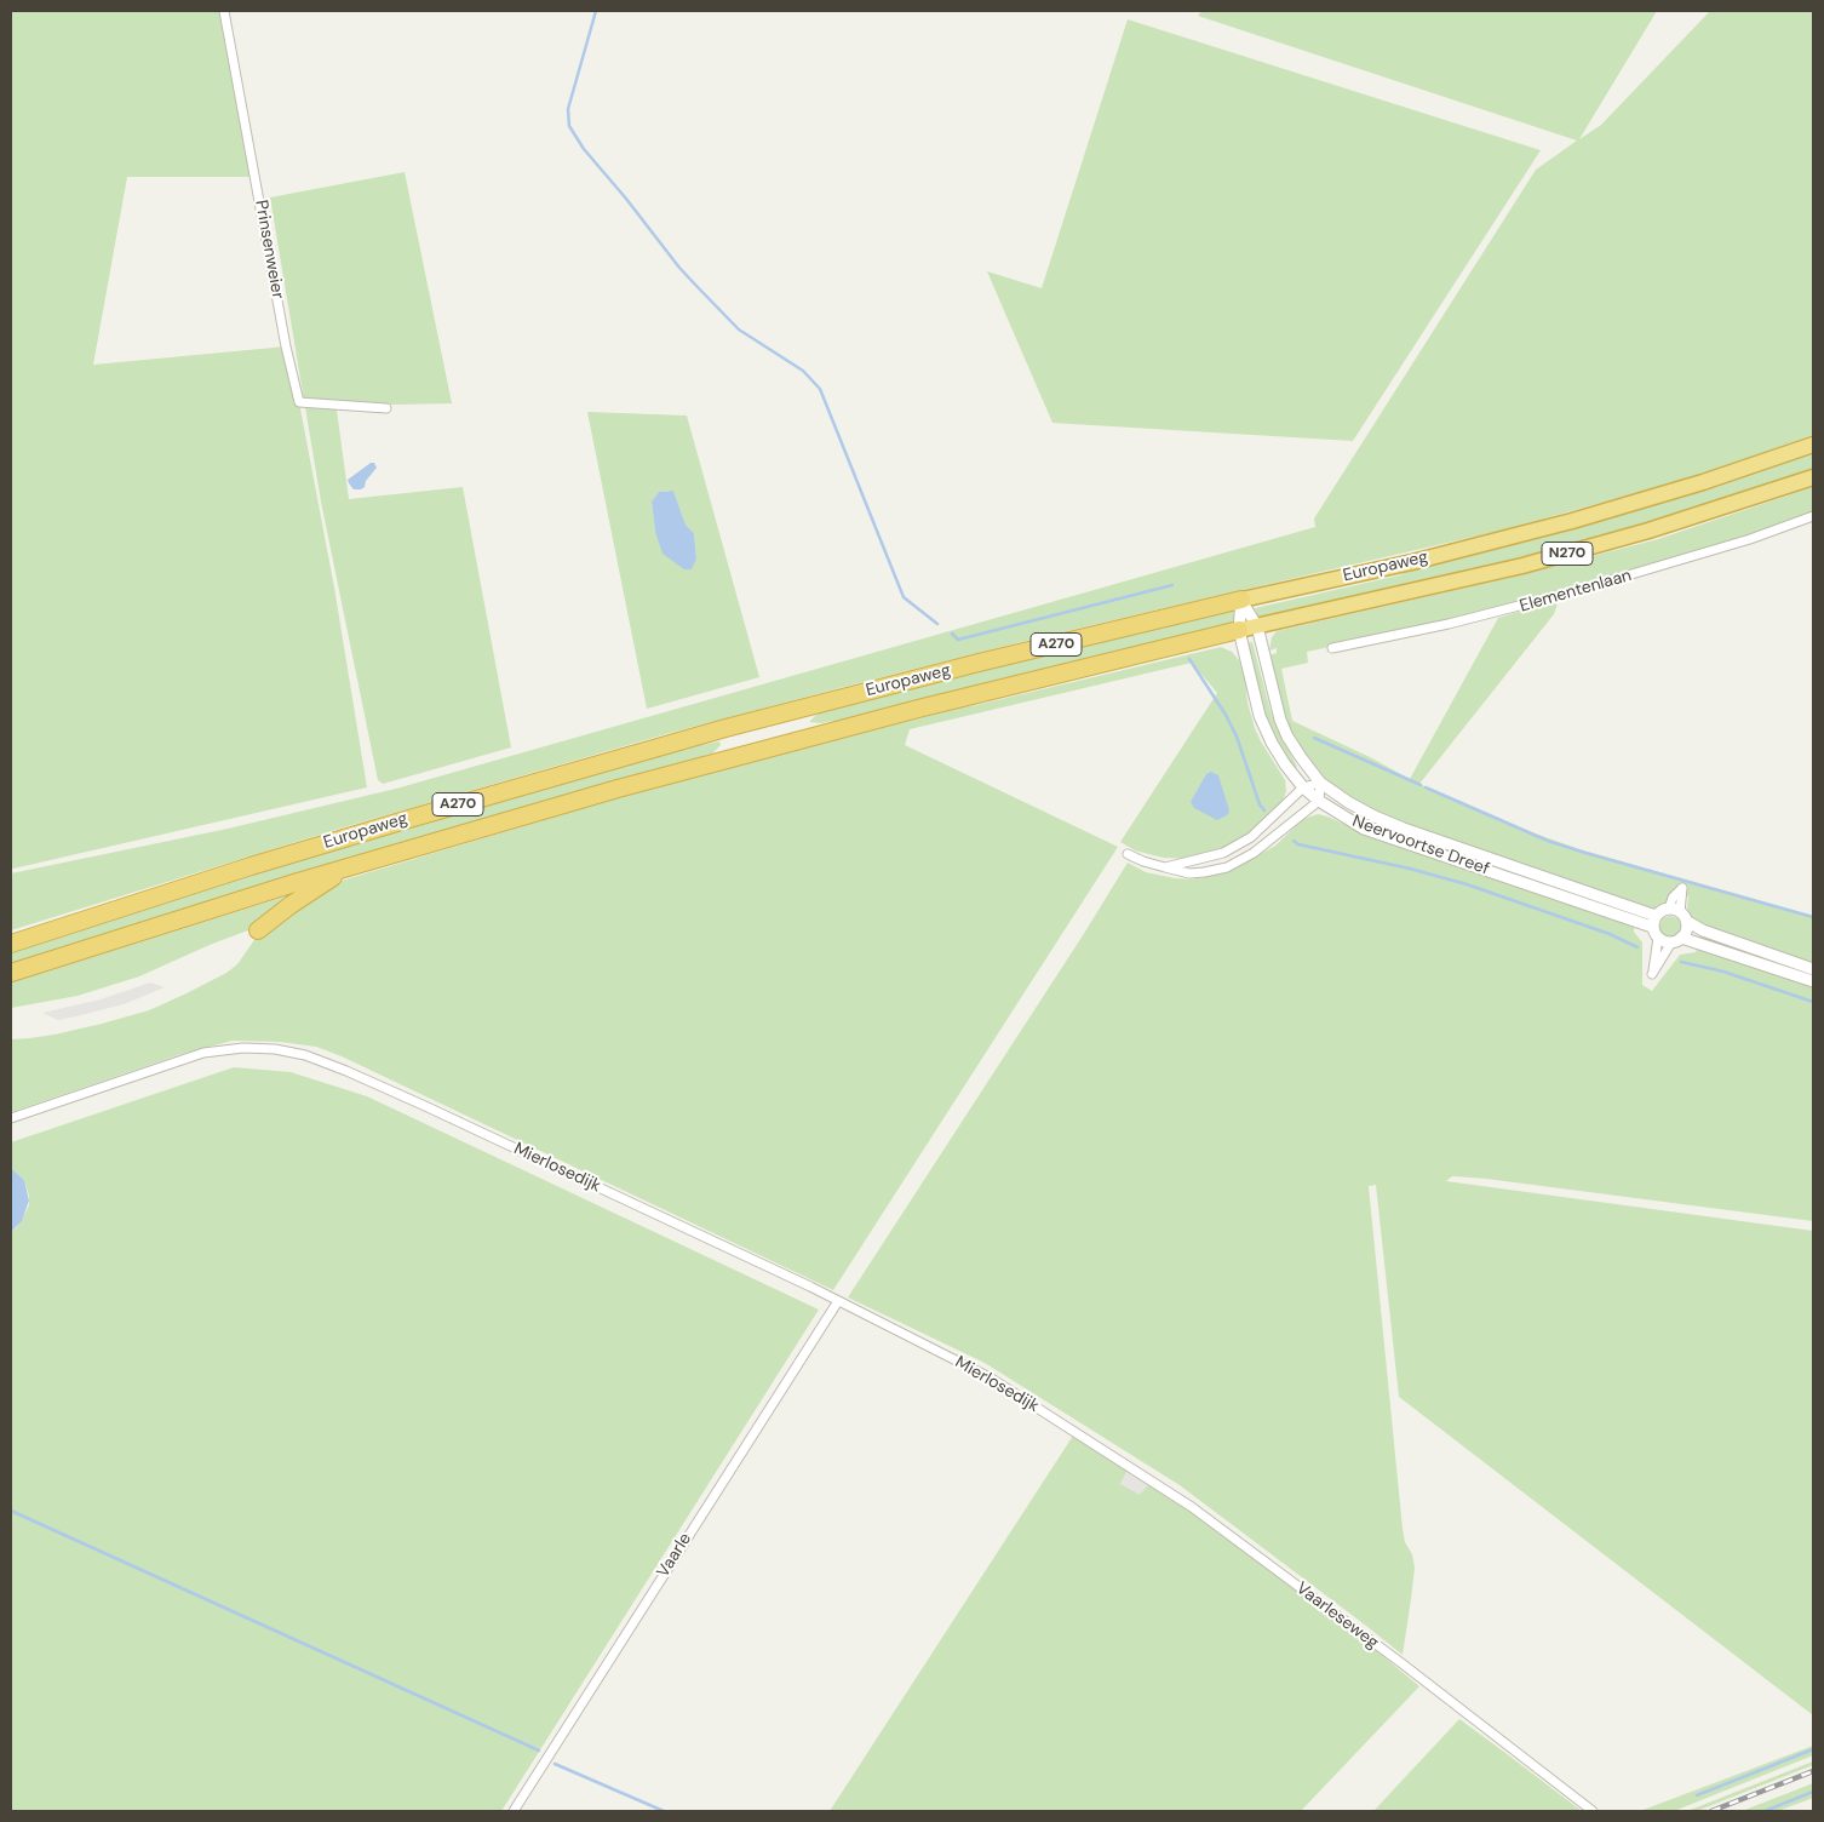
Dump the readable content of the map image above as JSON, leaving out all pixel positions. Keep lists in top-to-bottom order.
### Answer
{
  "streets": {
    "highway": ["N270", "Europaweg", "A270"],
    "street": [
      "Prinsenweier",
      "Elementenlaan",
      "Neervoortse Dreef",
      "Mierlosedijk",
      "Vaarle",
      "Vaarleseweg"
    ]
  },
  "crossings": [
    ["Europaweg", "A270"],
    ["Europaweg", "Neervoortse Dreef"],
    ["Mierlosedijk", "Vaarle"],
    ["Mierlosedijk", "Vaarleseweg"]
  ]
}
